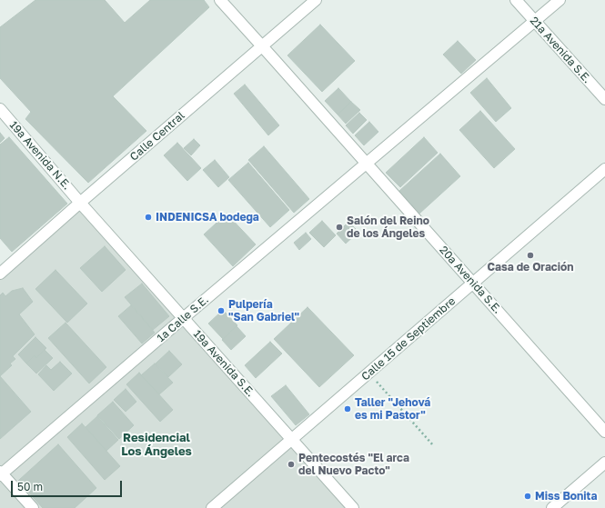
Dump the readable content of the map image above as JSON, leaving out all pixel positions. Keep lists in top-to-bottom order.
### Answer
{
  "streets": {
    "street": [
      "21a Avenida S.E.",
      "Calle Central",
      "19a Avenida N.E.",
      "20a Avenida S.E.",
      "1a Calle S.E.",
      "Calle 15 de Septiembre",
      "19a Avenida S.E."
    ]
  },
  "crossings": [
    ["21a Avenida S.E.", "1a Calle S.E."],
    ["Calle Central", "19a Avenida N.E."],
    ["Calle Central", "20a Avenida S.E."],
    ["Calle Central", "19a Avenida S.E."],
    ["19a Avenida N.E.", "19a Avenida S.E."],
    ["20a Avenida S.E.", "1a Calle S.E."],
    ["20a Avenida S.E.", "Calle 15 de Septiembre"],
    ["1a Calle S.E.", "19a Avenida S.E."],
    ["Calle 15 de Septiembre", "19a Avenida S.E."]
  ],
  "districts": ["Residencial Los Ángeles"],
  "places": [
    "INDENICSA bodega",
    "Salón del Reino de los Ángeles",
    "Casa de Oración",
    "Pulpería \"San Gabriel\"",
    "Taller \"Jehová es mi Pastor\"",
    "Pentecostés \"El arca del Nuevo Pacto\"",
    "Miss Bonita"
  ],
  "scale_bar": "50 m"
}
